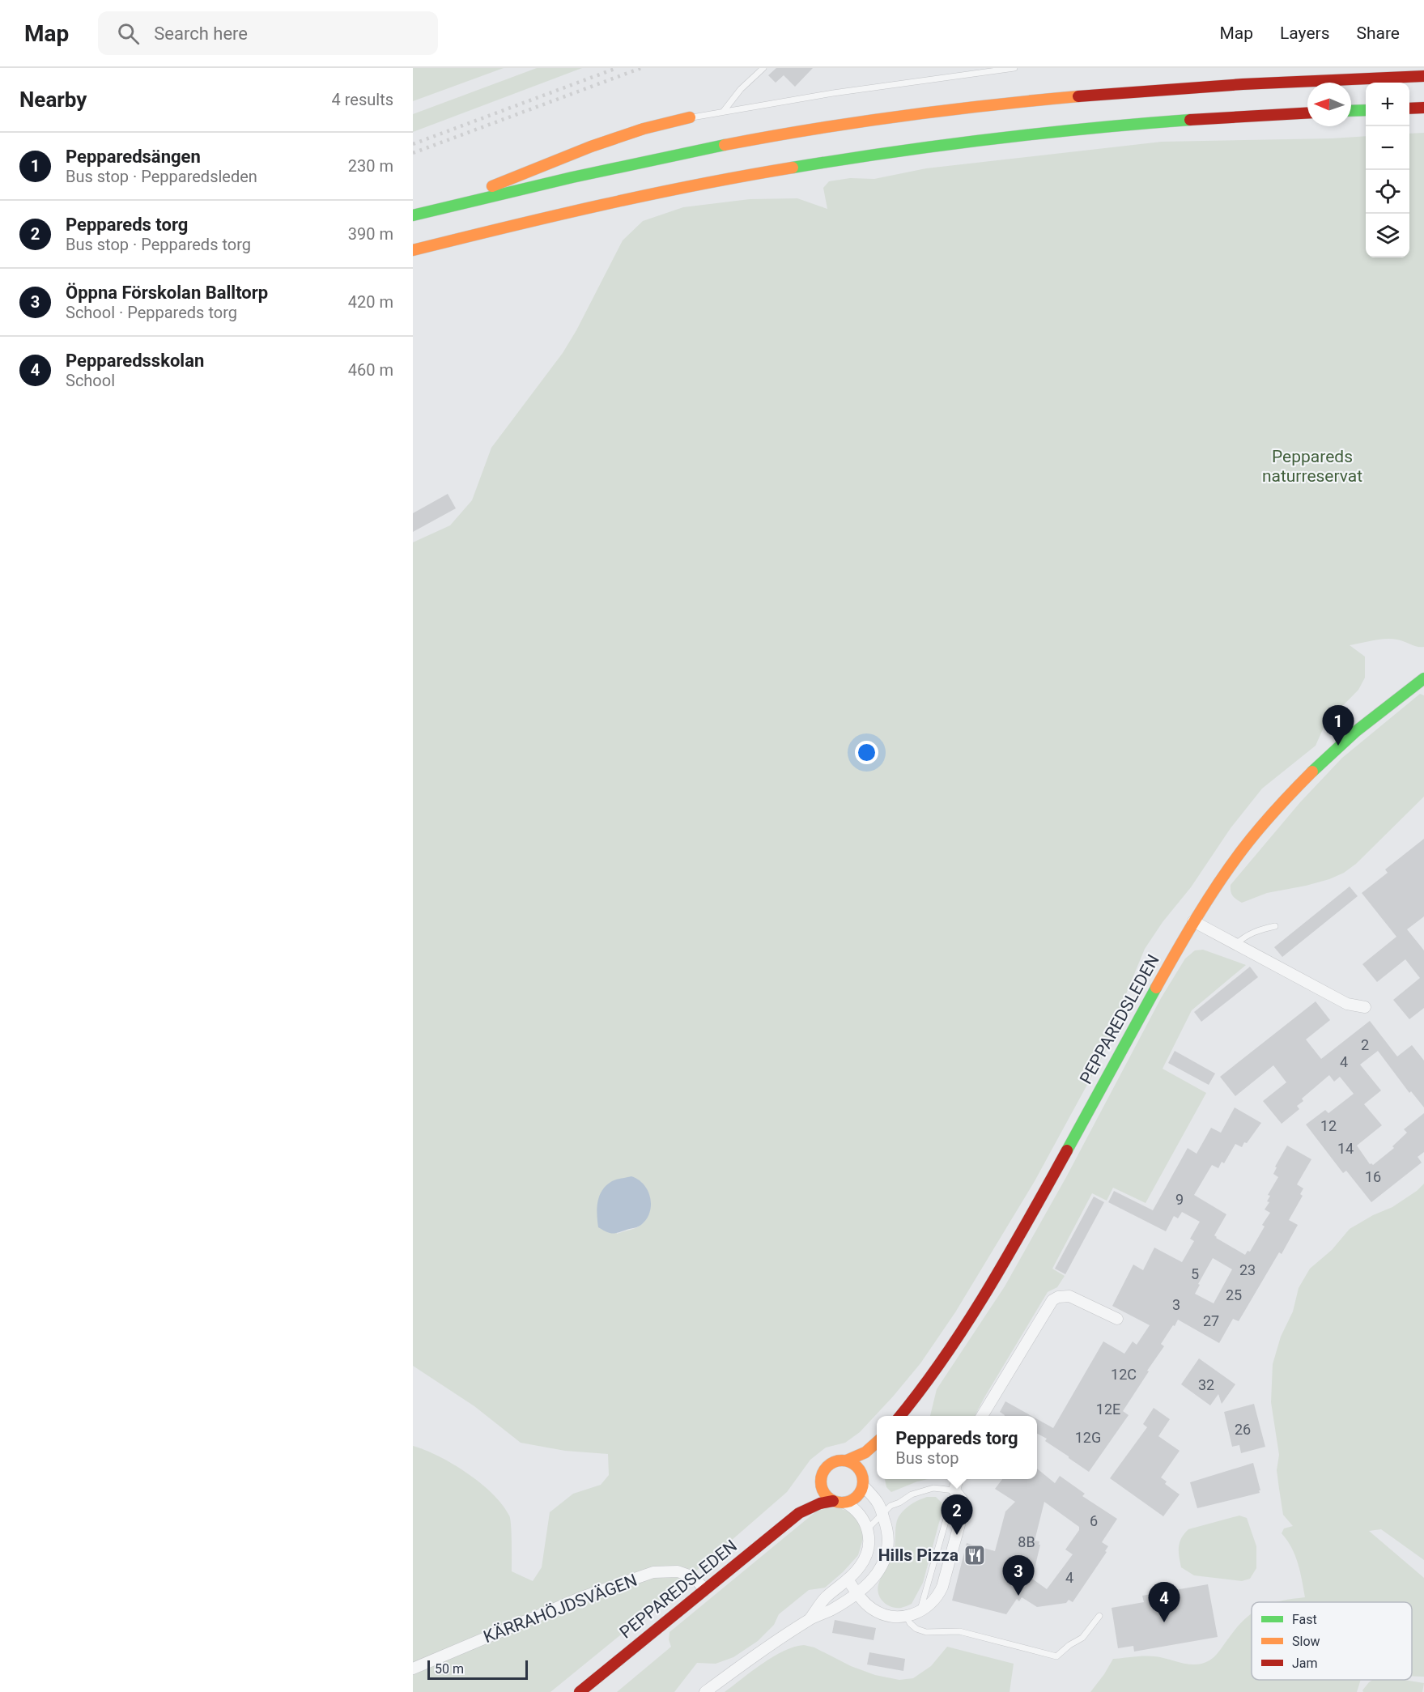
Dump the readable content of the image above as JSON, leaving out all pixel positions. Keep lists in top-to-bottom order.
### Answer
{
  "streets": {
    "main road": ["PEPPAREDSLEDEN"],
    "street": ["KÄRRAHÖJDSVÄGEN"]
  },
  "crossings": [
    ["PEPPAREDSLEDEN", "KÄRRAHÖJDSVÄGEN"]
  ],
  "parks": ["Peppareds naturreservat"],
  "places": {
    "restaurant": ["Hills Pizza"]
  },
  "house_numbers": [
    "2",
    "4",
    "12",
    "14",
    "16",
    "9",
    "23",
    "5",
    "25",
    "3",
    "27",
    "12C",
    "32",
    "12E",
    "26",
    "12G",
    "6",
    "8B",
    "4"
  ],
  "legend": ["Fast", "Slow", "Jam"],
  "scale_bar": "50 m",
  "north": "left",
  "page": {
    "header": "Map",
    "search": "Search here",
    "nav": ["Map", "Layers", "Share"],
    "heading": ["Nearby", "4 results"],
    "map_buttons": ["+", "−"],
    "list": [
      {
        "mark": "1",
        "name": "Pepparedsängen",
        "note": "Bus stop · Pepparedsleden",
        "value": "230 m"
      },
      {
        "mark": "2",
        "name": "Peppareds torg",
        "note": "Bus stop · Peppareds torg",
        "value": "390 m"
      },
      {
        "mark": "3",
        "name": "Öppna Förskolan Balltorp",
        "note": "School · Peppareds torg",
        "value": "420 m"
      },
      {
        "mark": "4",
        "name": "Pepparedsskolan",
        "note": "School",
        "value": "460 m"
      }
    ],
    "pins": [
      "1",
      "2",
      "3",
      "4"
    ],
    "popup": ["Peppareds torg", "Bus stop"],
    "scale": "50 m"
  }
}
